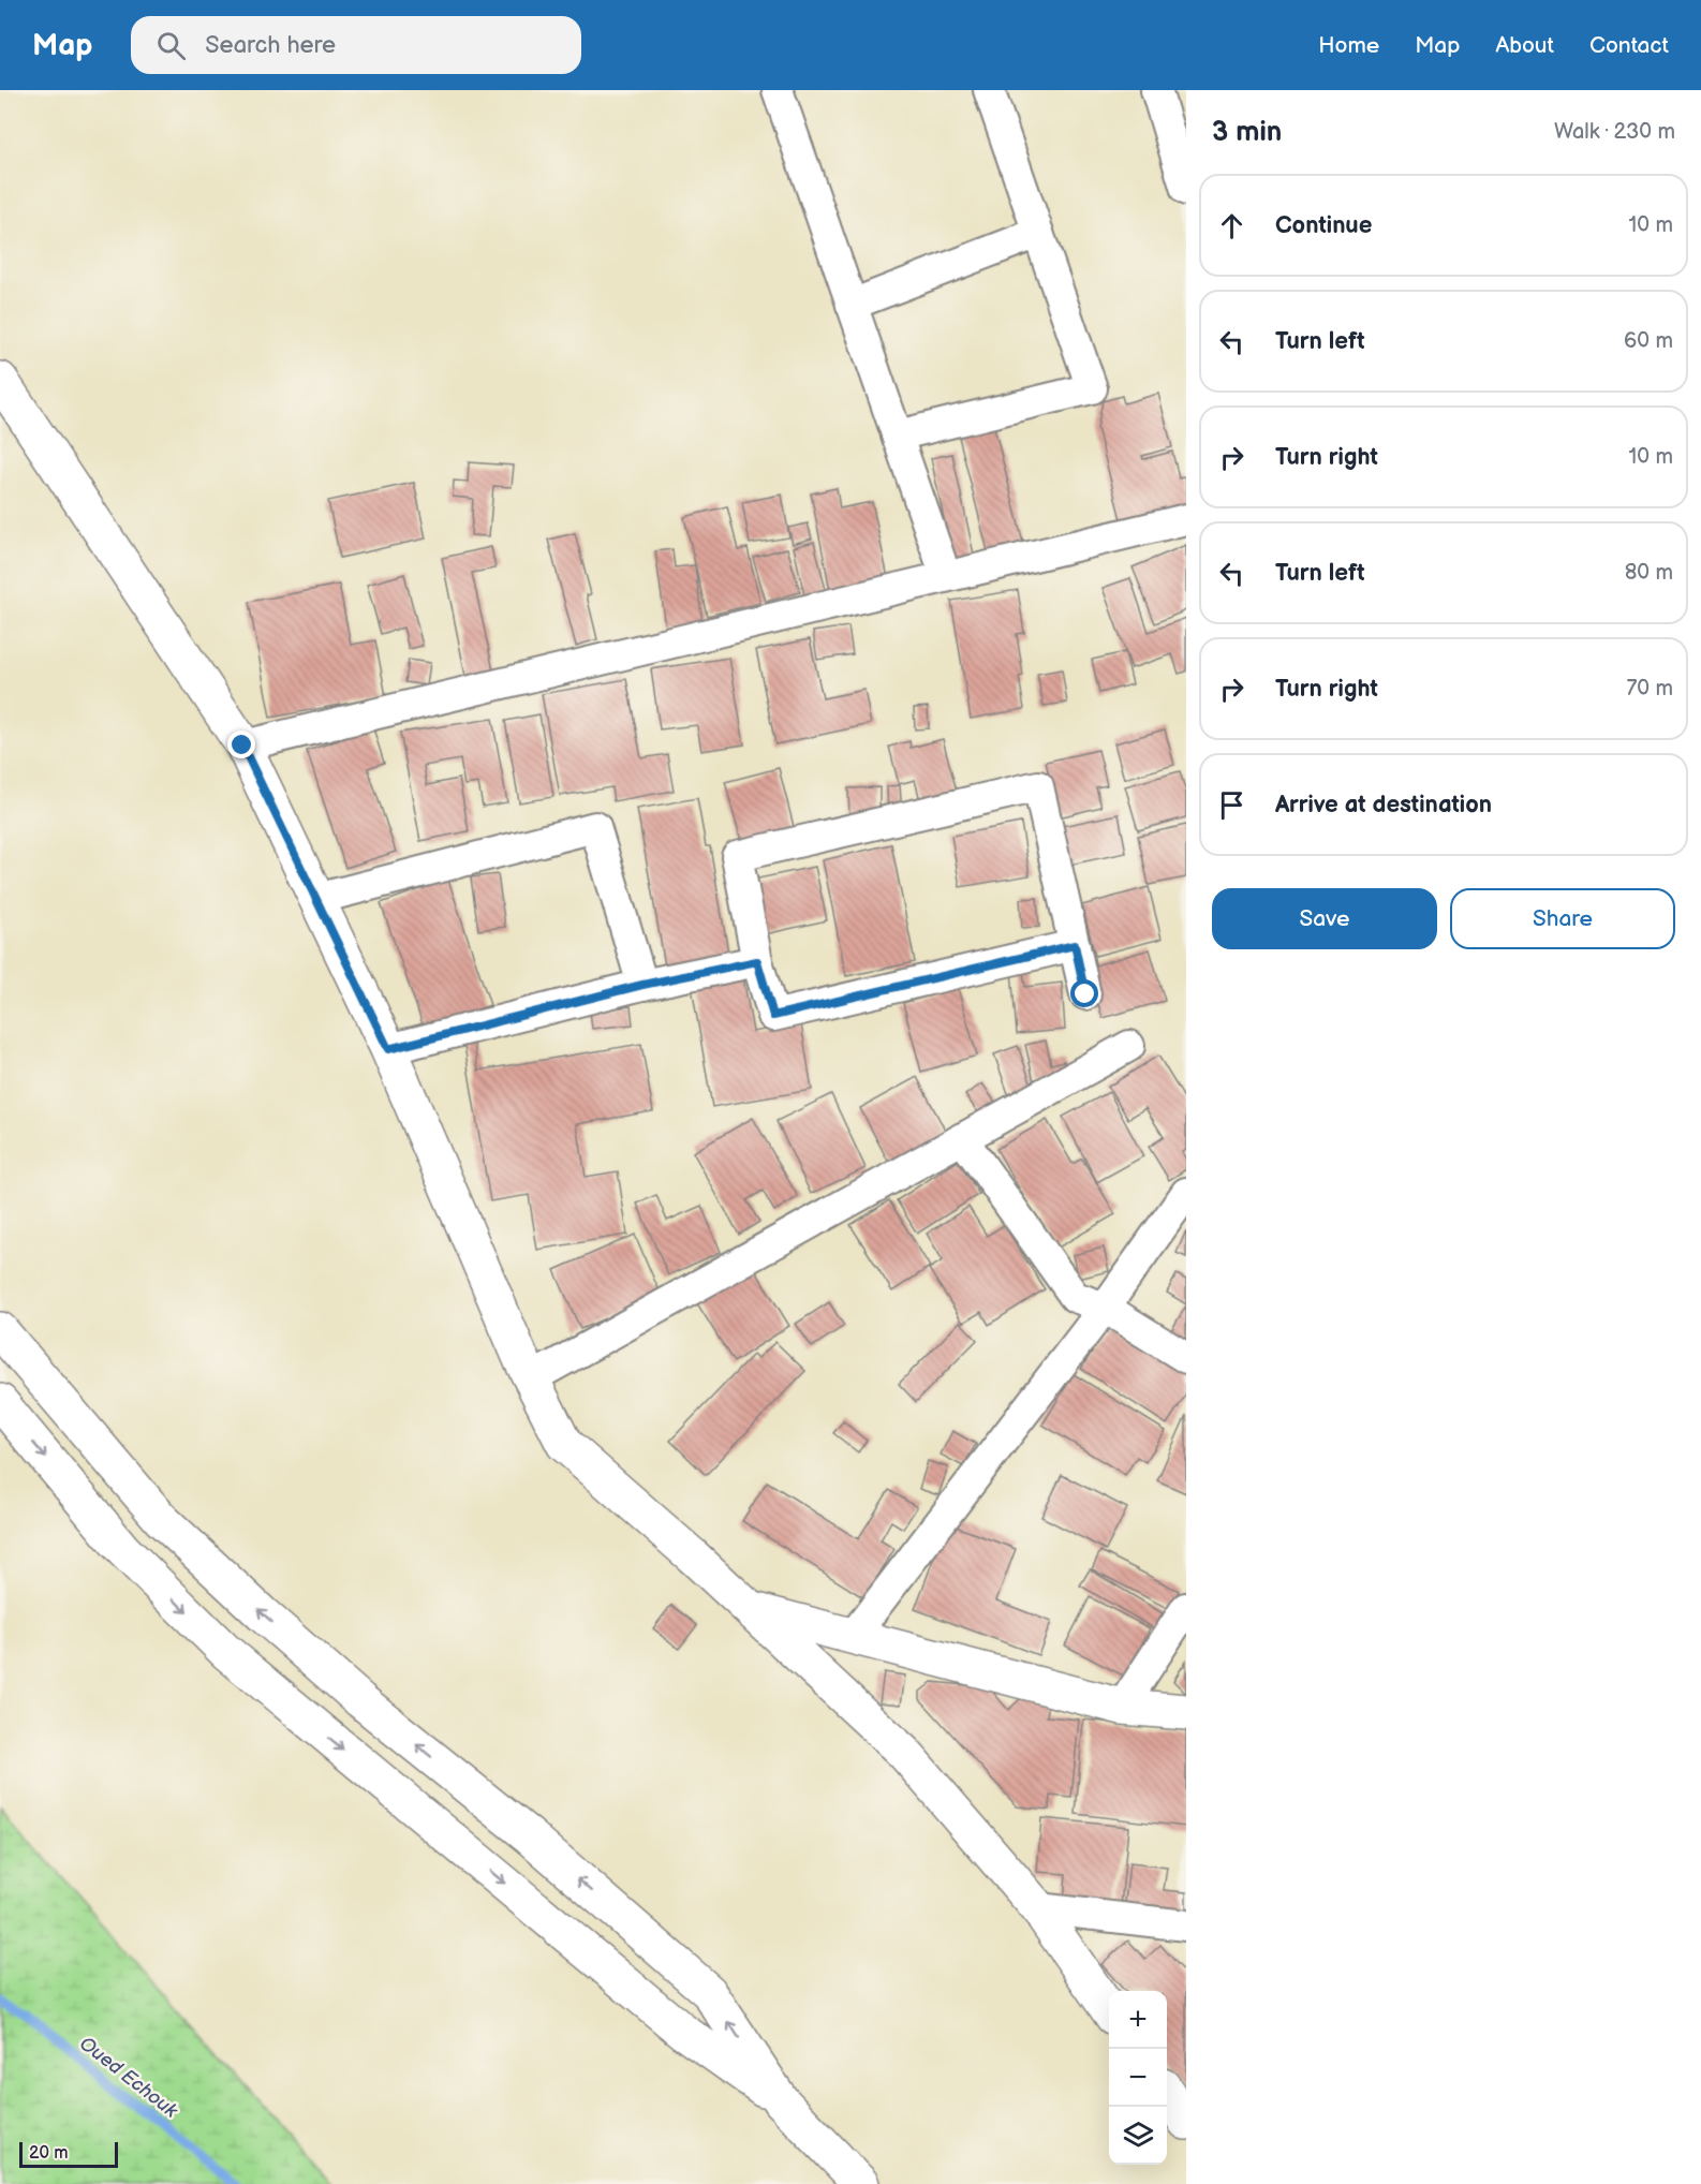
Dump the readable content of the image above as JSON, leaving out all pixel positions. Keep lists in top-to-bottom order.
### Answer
{
  "water": ["Oued Echouk"],
  "scale_bar": "20 m",
  "page": {
    "header": "Map",
    "search": "Search here",
    "nav": [
      "Home",
      "Map",
      "About",
      "Contact"
    ],
    "heading": ["3 min", "Walk · 230 m"],
    "list": [
      ["Continue", "10 m"],
      ["Turn left", "60 m"],
      ["Turn right", "10 m"],
      ["Turn left", "80 m"],
      ["Turn right", "70 m"],
      "Arrive at destination"
    ],
    "buttons": ["Save", "Share"],
    "map_buttons": ["+", "−"],
    "scale": "20 m"
  }
}
